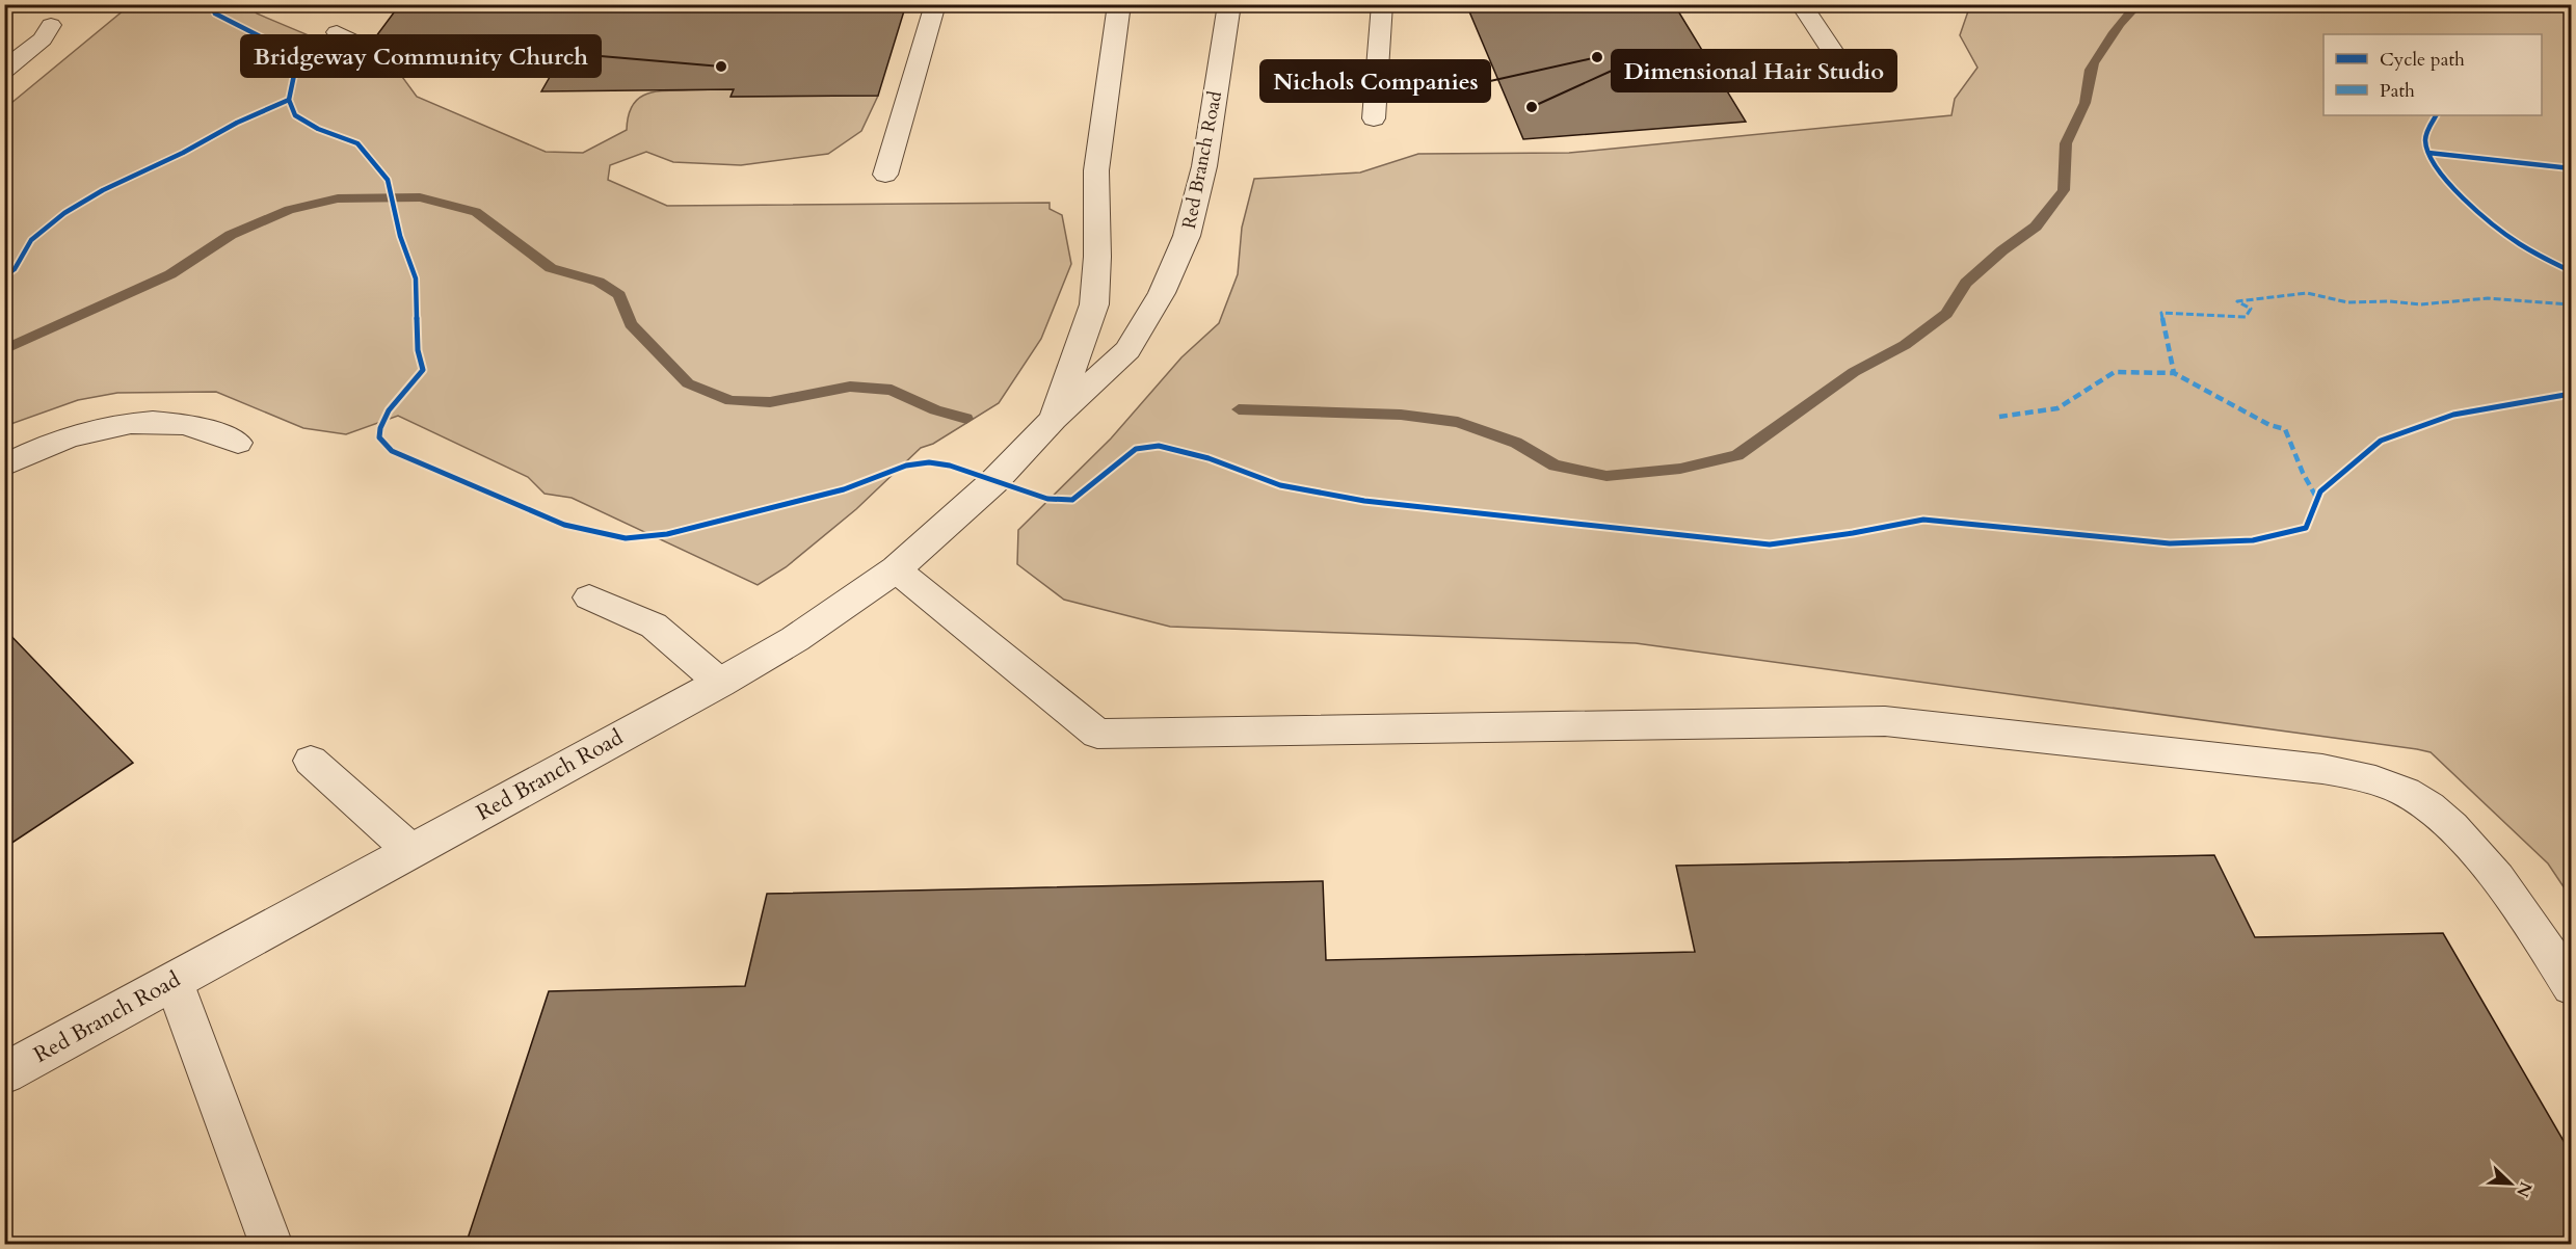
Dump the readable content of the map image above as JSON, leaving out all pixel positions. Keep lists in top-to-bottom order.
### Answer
{
  "streets": {
    "street": ["Red Branch Road"]
  },
  "places": ["Nichols Companies", "Bridgeway Community Church", "Dimensional Hair Studio"],
  "legend": ["Cycle path", "Path"],
  "north": "bottom right"
}
